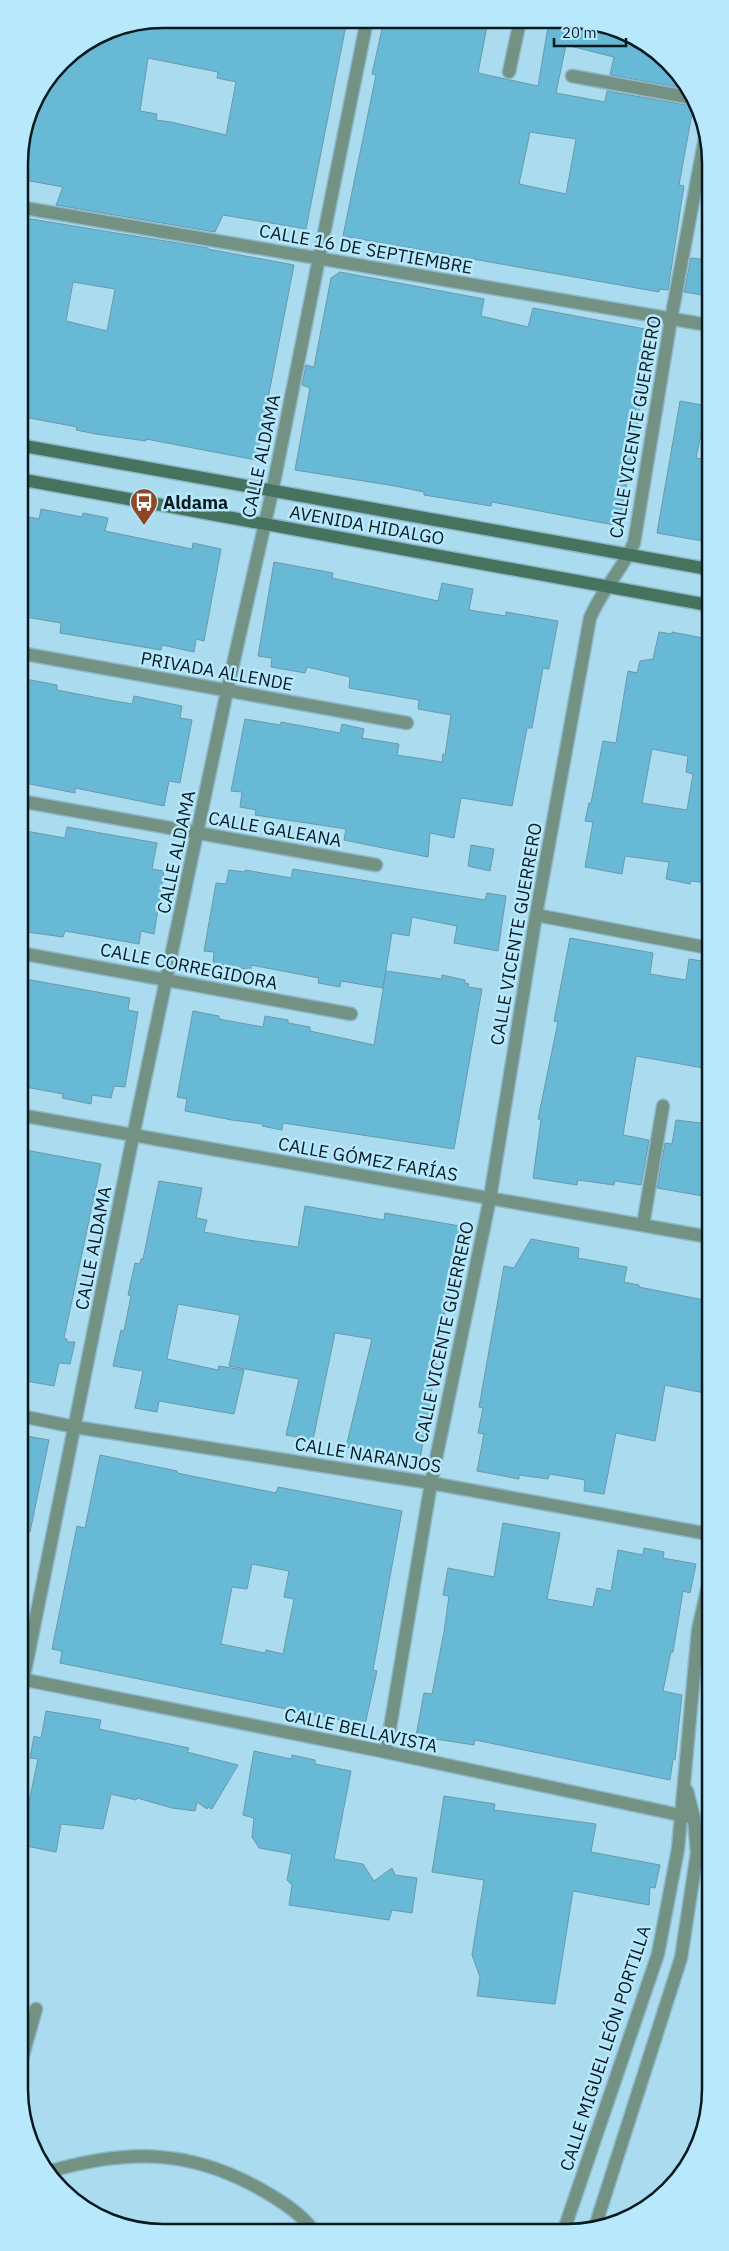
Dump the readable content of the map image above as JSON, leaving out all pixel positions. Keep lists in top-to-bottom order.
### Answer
{
  "streets": {
    "main road": ["AVENIDA HIDALGO"],
    "street": [
      "CALLE 16 DE SEPTIEMBRE",
      "CALLE VICENTE GUERRERO",
      "CALLE ALDAMA",
      "PRIVADA ALLENDE",
      "CALLE GALEANA",
      "CALLE CORREGIDORA",
      "CALLE GÓMEZ FARÍAS",
      "CALLE NARANJOS",
      "CALLE BELLAVISTA",
      "CALLE MIGUEL LEÓN PORTILLA"
    ]
  },
  "crossings": [
    ["CALLE 16 DE SEPTIEMBRE", "CALLE VICENTE GUERRERO"],
    ["CALLE 16 DE SEPTIEMBRE", "CALLE ALDAMA"],
    ["CALLE VICENTE GUERRERO", "AVENIDA HIDALGO"],
    ["CALLE VICENTE GUERRERO", "CALLE GÓMEZ FARÍAS"],
    ["CALLE VICENTE GUERRERO", "CALLE NARANJOS"],
    ["CALLE VICENTE GUERRERO", "CALLE BELLAVISTA"],
    ["CALLE ALDAMA", "AVENIDA HIDALGO"],
    ["CALLE ALDAMA", "PRIVADA ALLENDE"],
    ["CALLE ALDAMA", "CALLE GALEANA"],
    ["CALLE ALDAMA", "CALLE CORREGIDORA"],
    ["CALLE ALDAMA", "CALLE GÓMEZ FARÍAS"],
    ["CALLE ALDAMA", "CALLE NARANJOS"],
    ["CALLE BELLAVISTA", "CALLE MIGUEL LEÓN PORTILLA"]
  ],
  "places": {
    "bus stop": ["Aldama"]
  },
  "scale_bar": "20 m"
}
